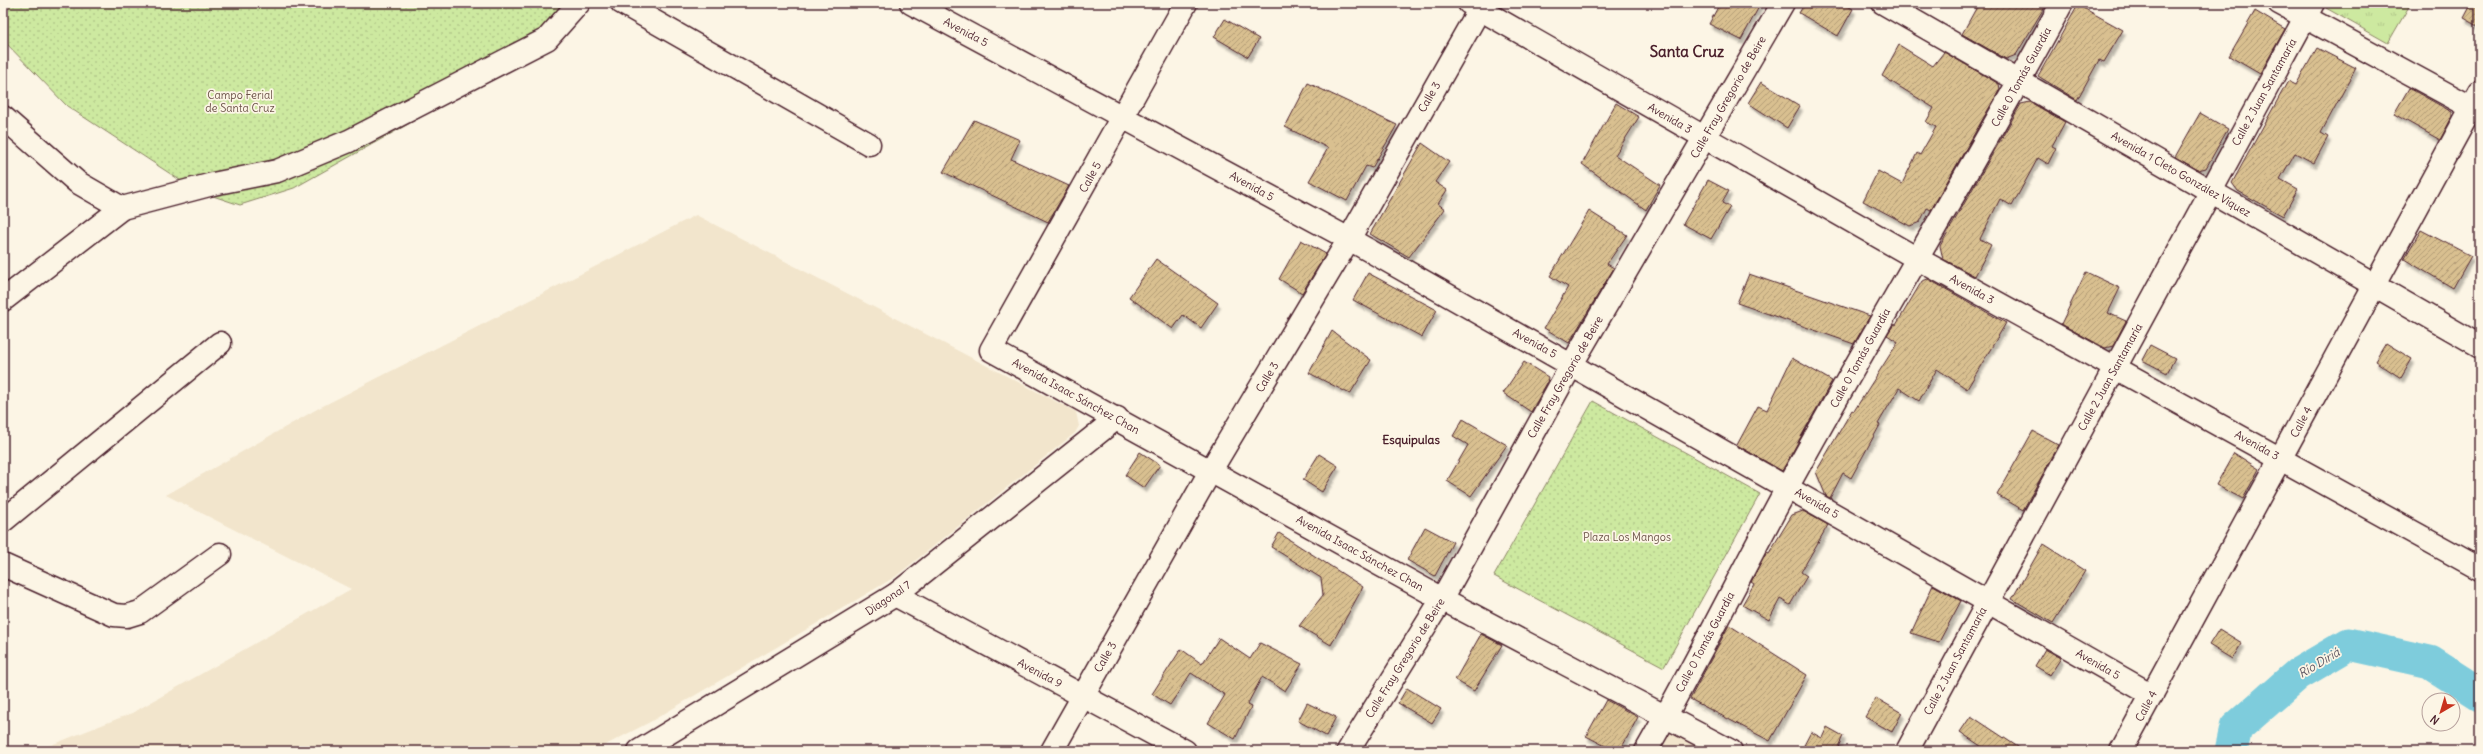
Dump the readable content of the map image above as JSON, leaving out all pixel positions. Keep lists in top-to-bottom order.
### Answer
{
  "streets": {
    "street": [
      "Avenida 5",
      "Calle 0 Tomás Guardia",
      "Calle 2 Juan Santamaría",
      "Calle 3",
      "Calle Fray Gregorio de Beire",
      "Avenida 3",
      "Avenida 1 Cleto González Víquez",
      "Calle 5",
      "Avenida Isaac Sánchez Chan",
      "Calle 4",
      "Diagonal 7",
      "Avenida 9"
    ]
  },
  "crossings": [
    ["Avenida 5", "Calle 0 Tomás Guardia"],
    ["Avenida 5", "Calle 2 Juan Santamaría"],
    ["Avenida 5", "Calle 3"],
    ["Avenida 5", "Calle Fray Gregorio de Beire"],
    ["Avenida 5", "Calle 5"],
    ["Avenida 5", "Calle 4"],
    ["Calle 0 Tomás Guardia", "Avenida 3"],
    ["Calle 0 Tomás Guardia", "Avenida 1 Cleto González Víquez"],
    ["Calle 0 Tomás Guardia", "Avenida Isaac Sánchez Chan"],
    ["Calle 2 Juan Santamaría", "Avenida 3"],
    ["Calle 2 Juan Santamaría", "Avenida 1 Cleto González Víquez"],
    ["Calle 3", "Avenida 3"],
    ["Calle 3", "Avenida Isaac Sánchez Chan"],
    ["Calle 3", "Avenida 9"],
    ["Calle Fray Gregorio de Beire", "Avenida 3"],
    ["Calle Fray Gregorio de Beire", "Avenida Isaac Sánchez Chan"],
    ["Avenida 3", "Calle 4"],
    ["Avenida 1 Cleto González Víquez", "Calle 4"],
    ["Calle 5", "Avenida Isaac Sánchez Chan"],
    ["Avenida Isaac Sánchez Chan", "Diagonal 7"],
    ["Diagonal 7", "Avenida 9"]
  ],
  "districts": ["Santa Cruz", "Esquipulas"],
  "water": ["Río Diriá"],
  "parks": ["Campo Ferial de Santa Cruz", "Plaza Los Mangos"],
  "north": "bottom left"
}
